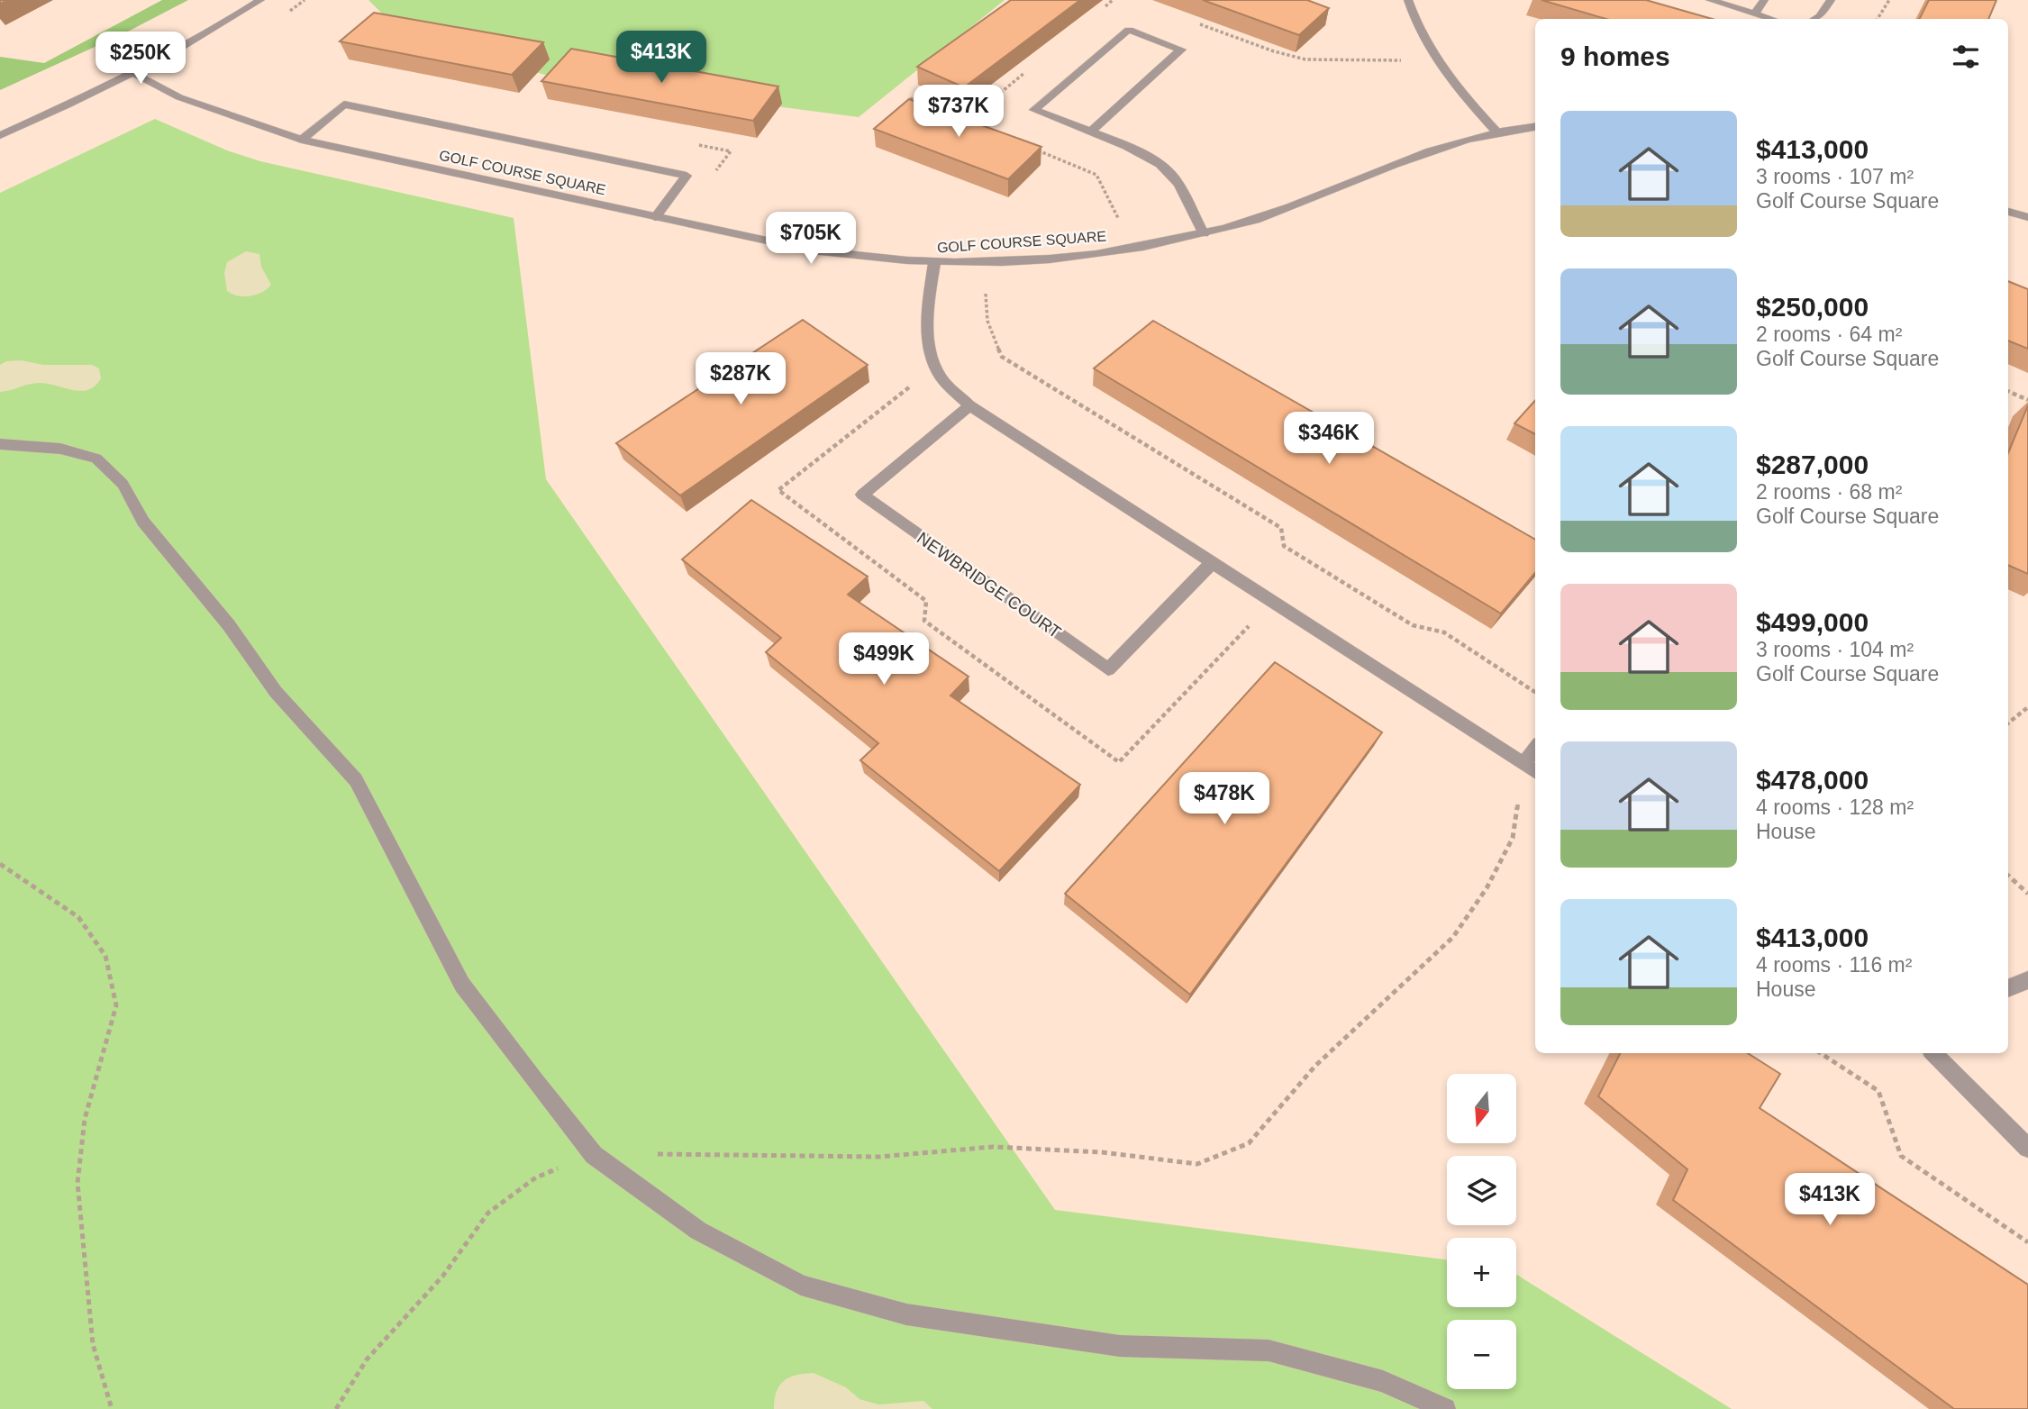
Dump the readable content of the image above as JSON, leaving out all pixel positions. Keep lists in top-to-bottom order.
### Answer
{
  "streets": {
    "street": ["GOLF COURSE SQUARE", "NEWBRIDGE COURT"]
  },
  "north": "bottom",
  "page": {
    "heading": "9 homes",
    "price": [
      "$413K",
      "$250K",
      "$737K",
      "$705K",
      "$287K",
      "$346K",
      "$499K",
      "$478K",
      "$413K"
    ],
    "list": [
      {
        "name": "$413,000",
        "note": "3 rooms · 107 m² · Golf Course Square"
      },
      {
        "name": "$250,000",
        "note": "2 rooms · 64 m² · Golf Course Square"
      },
      {
        "name": "$287,000",
        "note": "2 rooms · 68 m² · Golf Course Square"
      },
      {
        "name": "$499,000",
        "note": "3 rooms · 104 m² · Golf Course Square"
      },
      {
        "name": "$478,000",
        "note": "4 rooms · 128 m² · House"
      },
      {
        "name": "$413,000",
        "note": "4 rooms · 116 m² · House"
      }
    ],
    "map_buttons": ["+", "−"]
  }
}
